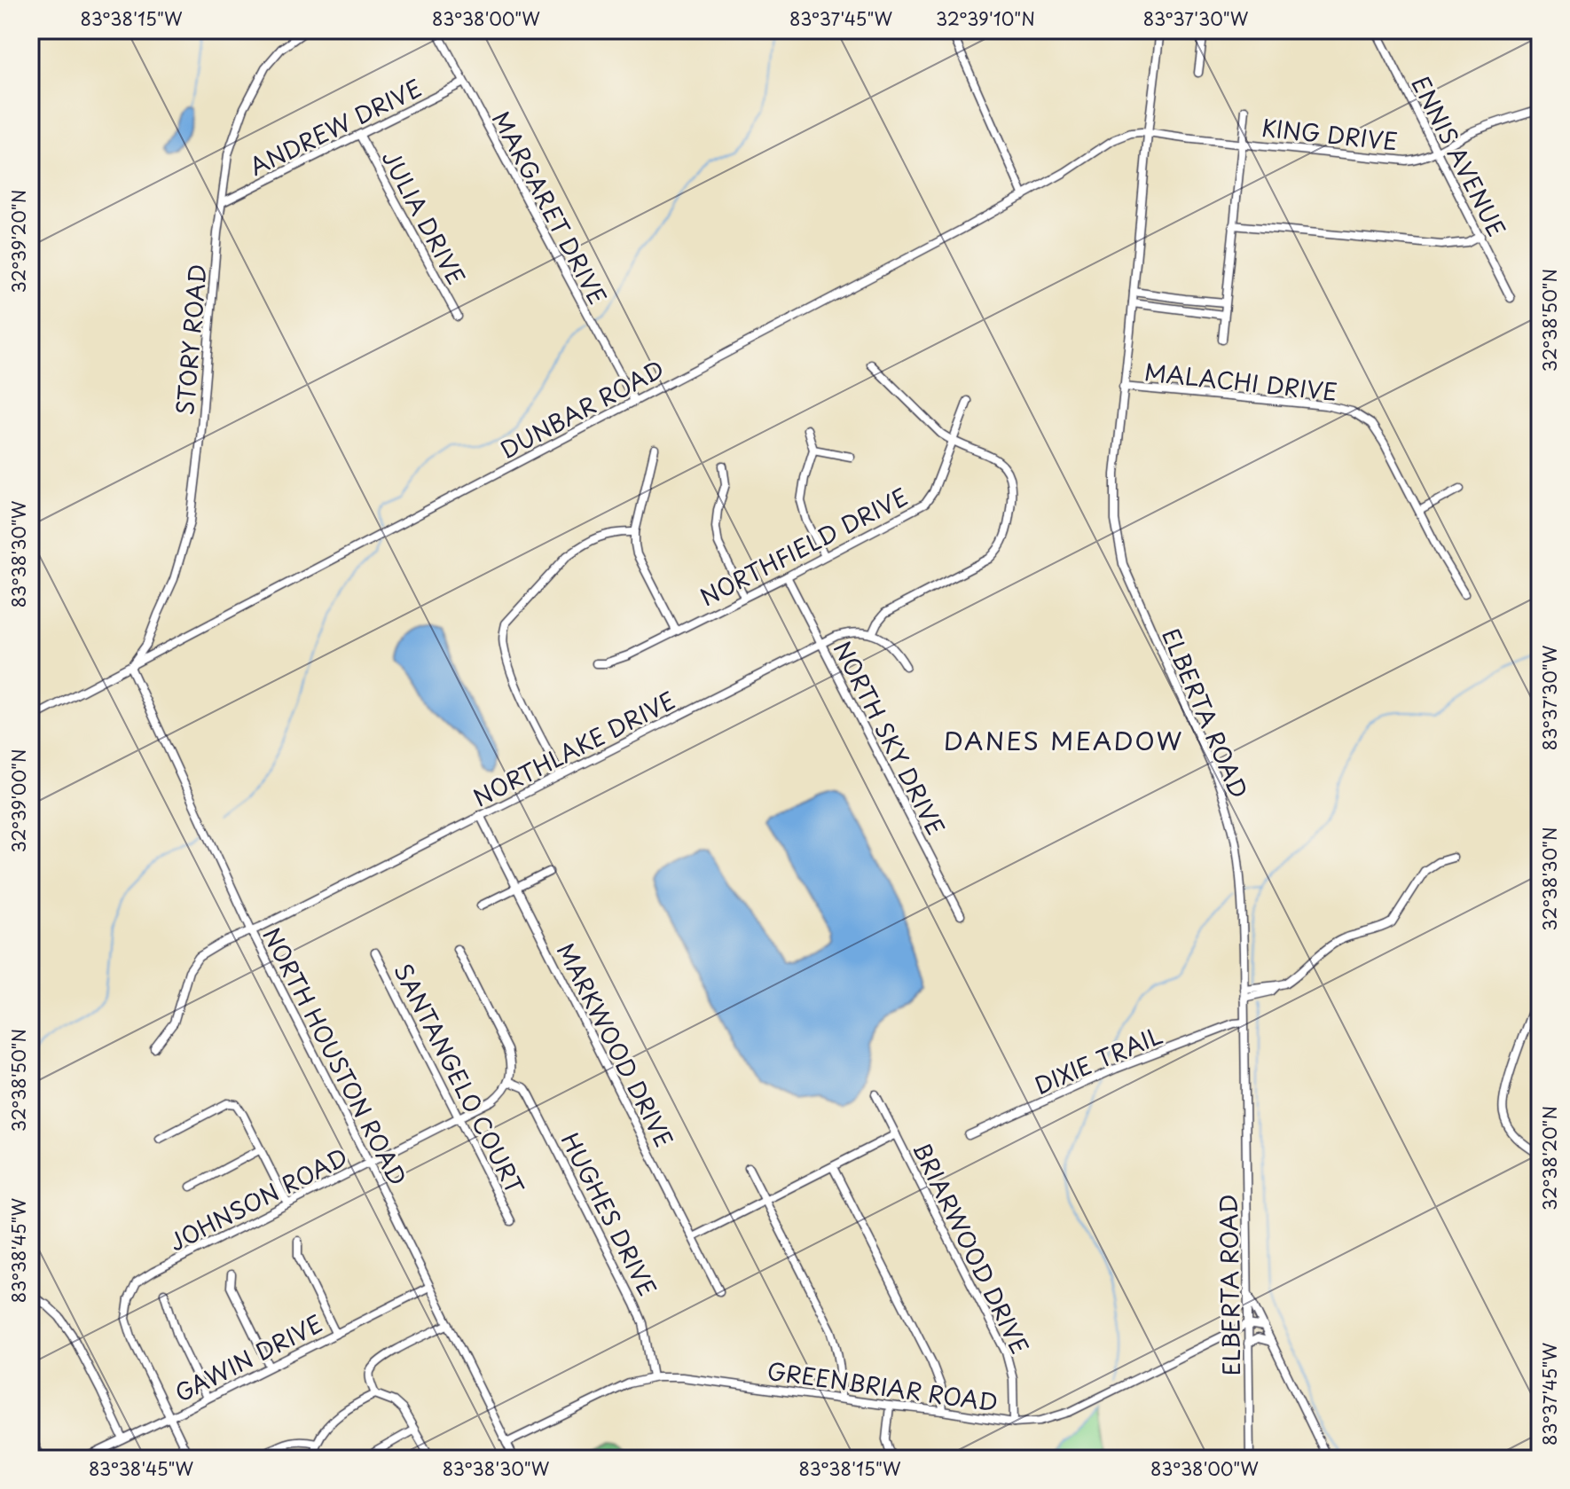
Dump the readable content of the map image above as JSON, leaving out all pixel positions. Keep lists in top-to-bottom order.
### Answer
{
  "streets": {
    "street": [
      "ANDREW DRIVE",
      "KING DRIVE",
      "ENNIS AVENUE",
      "MARGARET DRIVE",
      "JULIA DRIVE",
      "STORY ROAD",
      "MALACHI DRIVE",
      "DUNBAR ROAD",
      "NORTHFIELD DRIVE",
      "ELBERTA ROAD",
      "NORTH SKY DRIVE",
      "NORTHLAKE DRIVE",
      "MARKWOOD DRIVE",
      "NORTH HOUSTON ROAD",
      "DIXIE TRAIL",
      "SANTANGELO COURT",
      "JOHNSON ROAD",
      "HUGHES DRIVE",
      "BRIARWOOD DRIVE",
      "GAWIN DRIVE",
      "GREENBRIAR ROAD"
    ]
  },
  "crossings": [
    ["ANDREW DRIVE", "MARGARET DRIVE"],
    ["ANDREW DRIVE", "JULIA DRIVE"],
    ["ANDREW DRIVE", "STORY ROAD"],
    ["KING DRIVE", "ENNIS AVENUE"],
    ["KING DRIVE", "DUNBAR ROAD"],
    ["KING DRIVE", "ELBERTA ROAD"],
    ["MARGARET DRIVE", "DUNBAR ROAD"],
    ["STORY ROAD", "DUNBAR ROAD"],
    ["STORY ROAD", "NORTH HOUSTON ROAD"],
    ["MALACHI DRIVE", "ELBERTA ROAD"],
    ["DUNBAR ROAD", "ELBERTA ROAD"],
    ["DUNBAR ROAD", "NORTH HOUSTON ROAD"],
    ["NORTHFIELD DRIVE", "NORTH SKY DRIVE"],
    ["ELBERTA ROAD", "DIXIE TRAIL"],
    ["ELBERTA ROAD", "GREENBRIAR ROAD"],
    ["NORTH SKY DRIVE", "NORTHLAKE DRIVE"],
    ["NORTHLAKE DRIVE", "MARKWOOD DRIVE"],
    ["NORTHLAKE DRIVE", "NORTH HOUSTON ROAD"],
    ["NORTH HOUSTON ROAD", "JOHNSON ROAD"],
    ["NORTH HOUSTON ROAD", "GAWIN DRIVE"],
    ["NORTH HOUSTON ROAD", "GREENBRIAR ROAD"],
    ["SANTANGELO COURT", "JOHNSON ROAD"],
    ["JOHNSON ROAD", "HUGHES DRIVE"],
    ["JOHNSON ROAD", "GAWIN DRIVE"],
    ["HUGHES DRIVE", "GREENBRIAR ROAD"],
    ["BRIARWOOD DRIVE", "GREENBRIAR ROAD"]
  ],
  "districts": ["DANES MEADOW"],
  "coordinates": [
    "83°38'15\"W",
    "83°38'00\"W",
    "83°37'45\"W",
    "32°39'10\"N",
    "83°37'30\"W",
    "32°39'20\"N",
    "32°38'50\"N",
    "83°38'30\"W",
    "32°39'00\"N",
    "32°38'30\"N",
    "32°38'20\"N",
    "83°38'45\"W"
  ]
}
